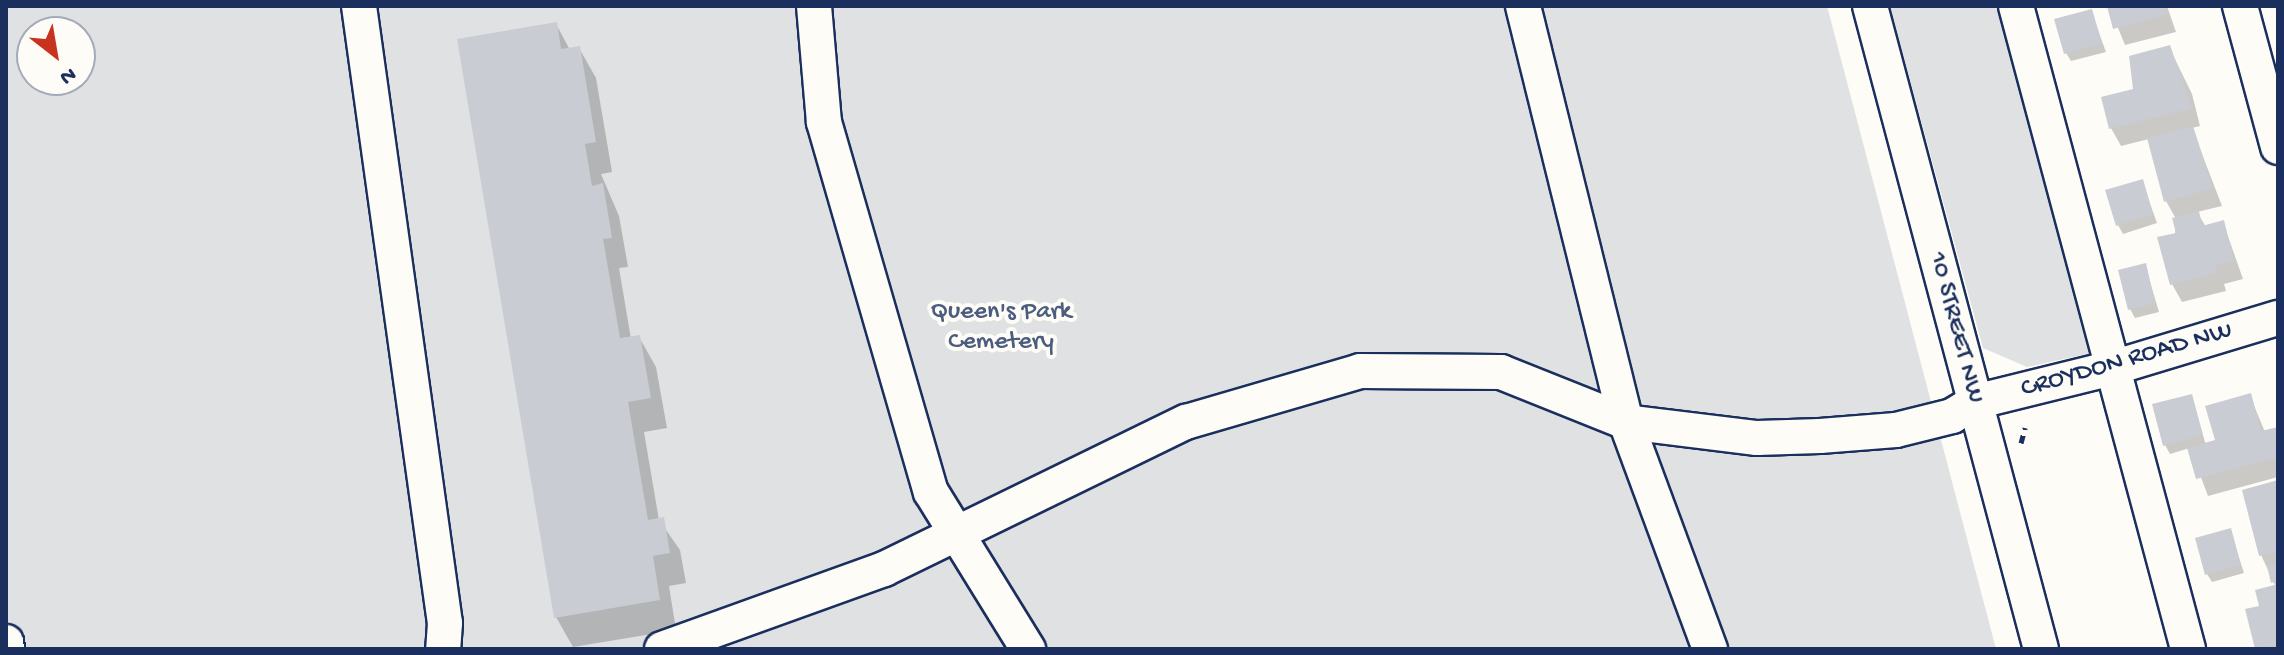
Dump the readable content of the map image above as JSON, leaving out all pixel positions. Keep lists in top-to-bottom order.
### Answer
{
  "streets": {
    "street": ["10 STREET NW", "CROYDON ROAD NW"]
  },
  "crossings": [
    ["10 STREET NW", "CROYDON ROAD NW"]
  ],
  "parks": ["Queen's Park Cemetery"],
  "north": "bottom right"
}
